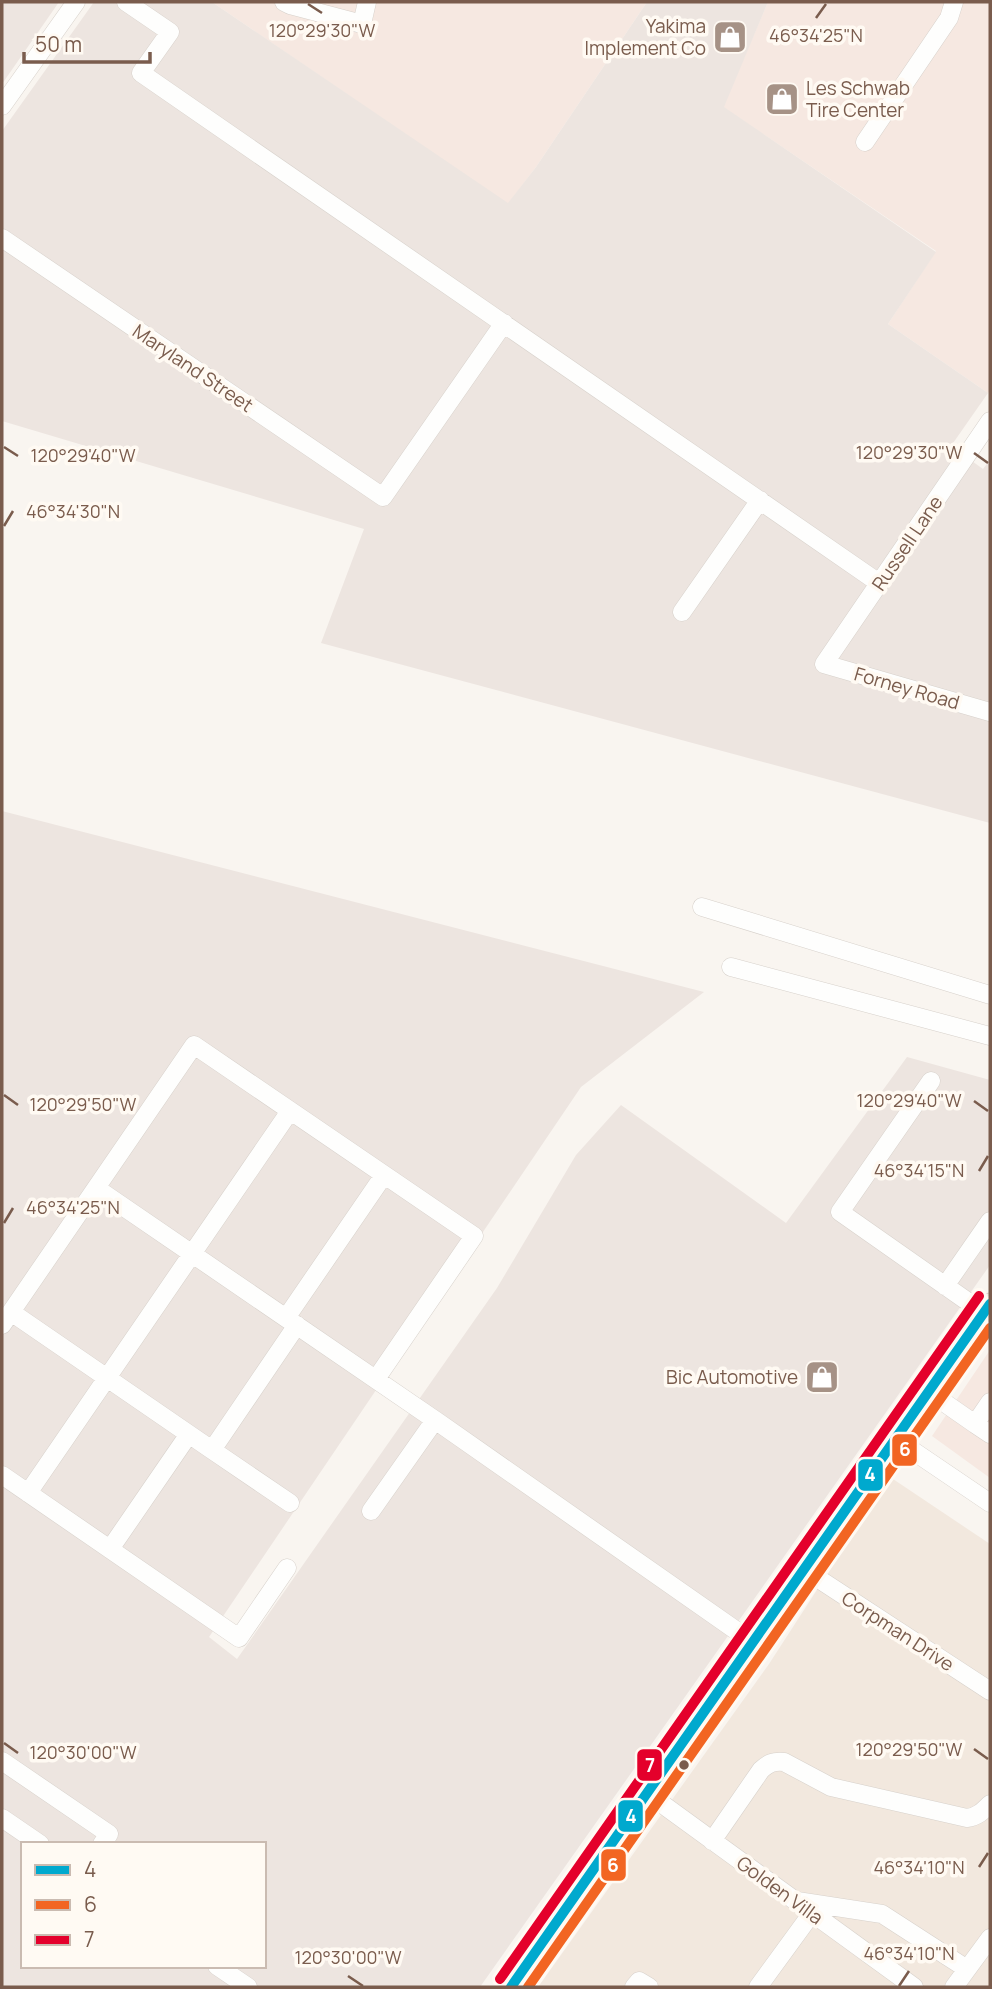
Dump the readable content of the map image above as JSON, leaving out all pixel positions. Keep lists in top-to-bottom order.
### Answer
{
  "streets": {
    "street": [
      "Maryland Street",
      "Russell Lane",
      "Forney Road",
      "Corpman Drive",
      "Golden Villa"
    ]
  },
  "crossings": [
    ["Russell Lane", "Forney Road"]
  ],
  "places": {
    "shop": ["Yakima Implement Co", "Les Schwab Tire Center", "Bic Automotive"]
  },
  "lines": ["transit line 7", "transit line 4", "transit line 6"],
  "legend": ["4", "6", "7"],
  "scale_bar": "50 m",
  "coordinates": [
    "120°29'30\"W",
    "46°34'25\"N",
    "120°29'40\"W",
    "46°34'30\"N",
    "120°29'50\"W",
    "46°34'15\"N",
    "120°30'00\"W",
    "46°34'10\"N"
  ]
}
